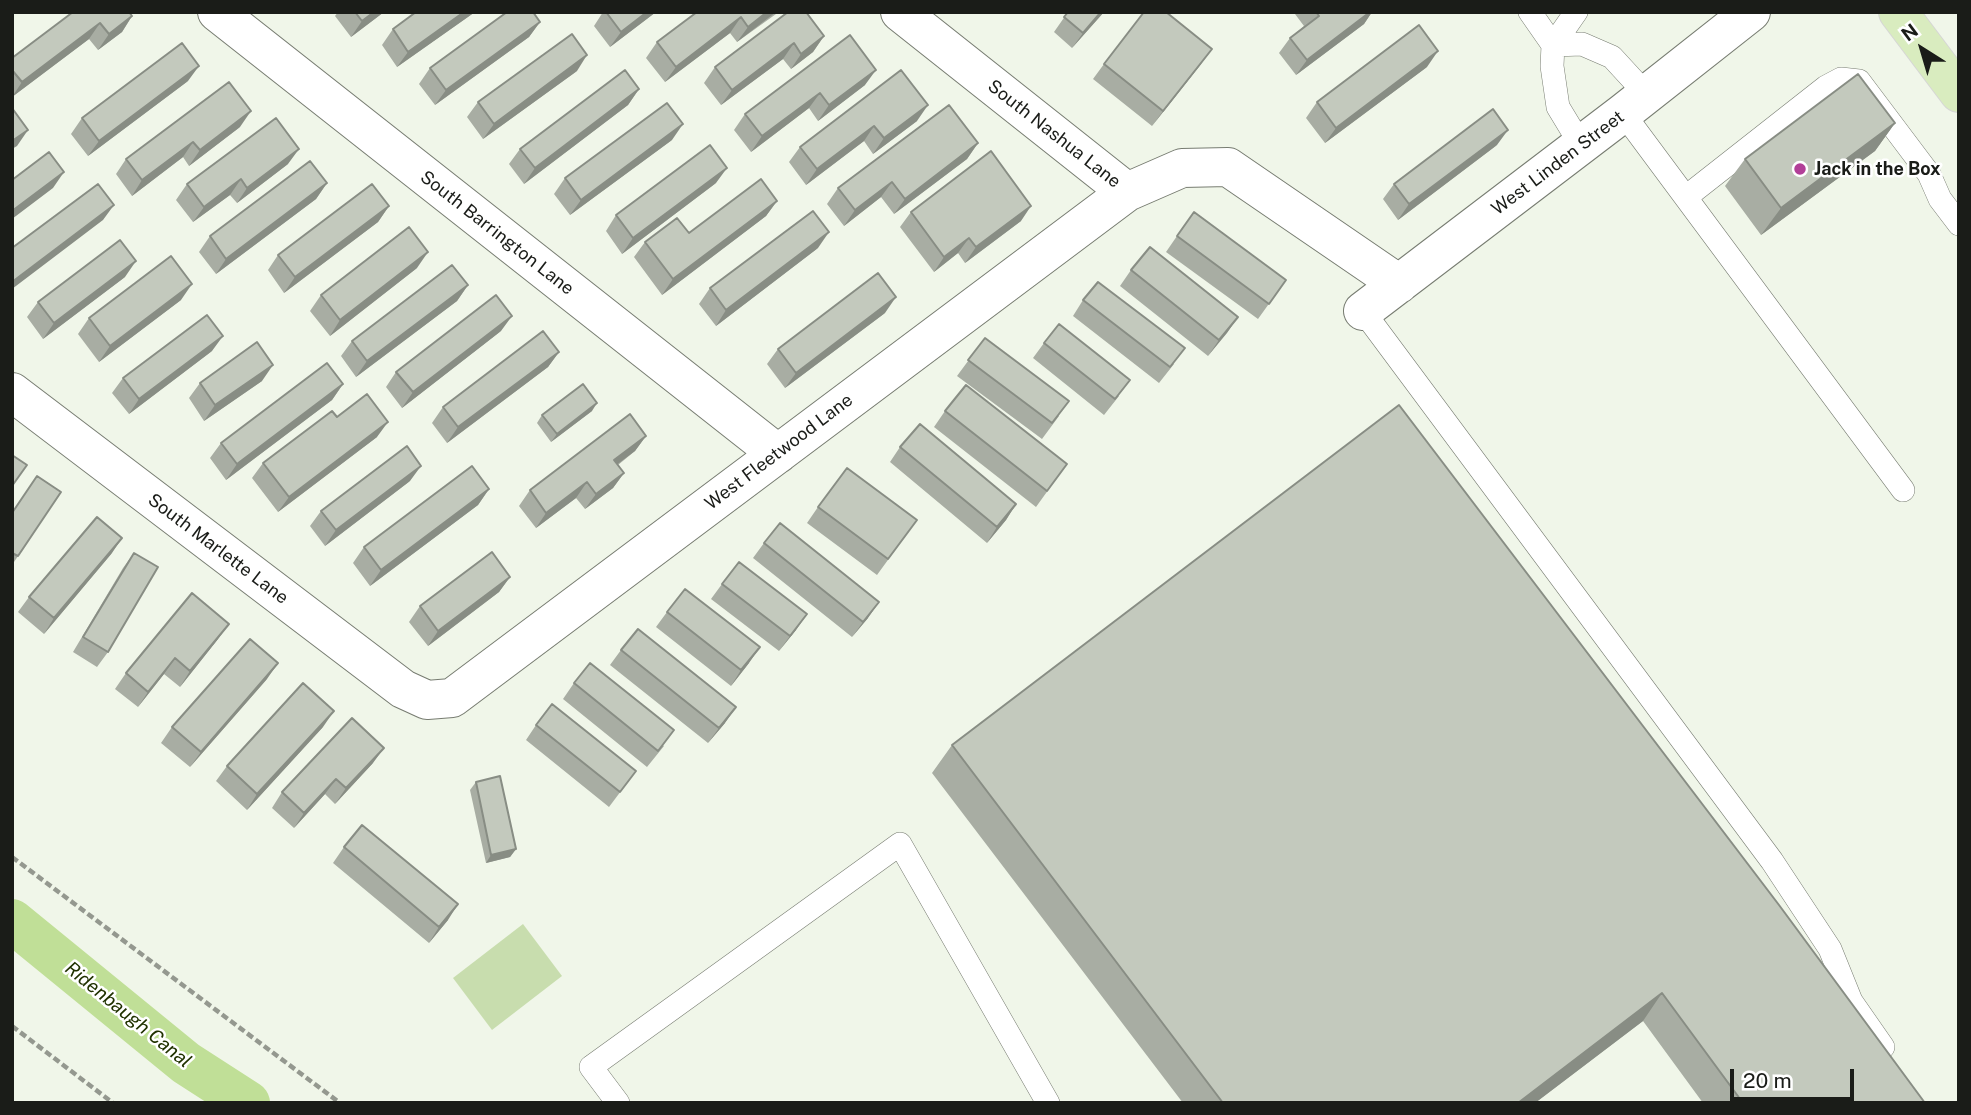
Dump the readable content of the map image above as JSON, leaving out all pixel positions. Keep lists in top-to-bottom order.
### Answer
{
  "streets": {
    "street": [
      "South Nashua Lane",
      "West Linden Street",
      "South Barrington Lane",
      "West Fleetwood Lane",
      "South Marlette Lane"
    ]
  },
  "crossings": [
    ["South Nashua Lane", "West Linden Street"],
    ["South Nashua Lane", "West Fleetwood Lane"],
    ["South Barrington Lane", "West Fleetwood Lane"],
    ["West Fleetwood Lane", "South Marlette Lane"]
  ],
  "water": ["Ridenbaugh Canal"],
  "places": ["Jack in the Box"],
  "scale_bar": "20 m",
  "north": "top left"
}
